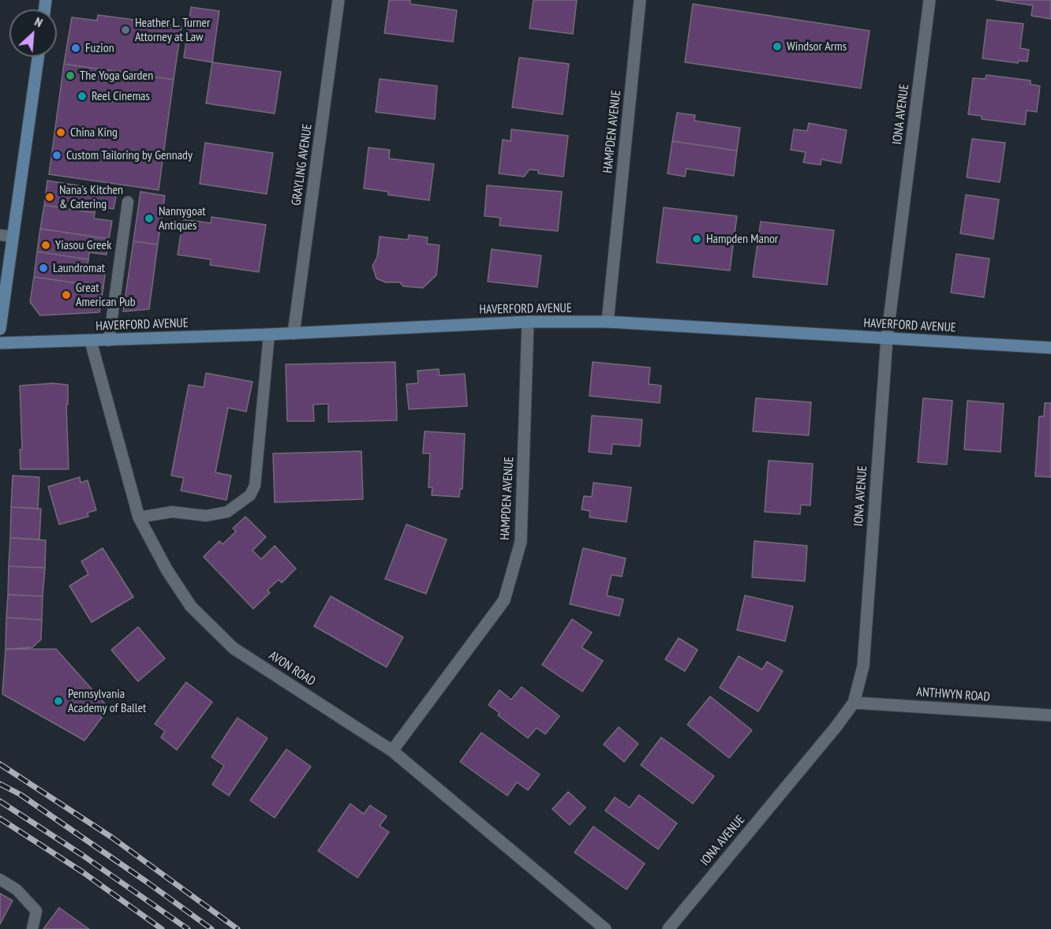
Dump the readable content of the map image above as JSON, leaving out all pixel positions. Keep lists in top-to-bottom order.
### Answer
{
  "streets": {
    "street": [
      "IONA AVENUE",
      "HAMPDEN AVENUE",
      "GRAYLING AVENUE",
      "HAVERFORD AVENUE",
      "AVON ROAD",
      "ANTHWYN ROAD"
    ]
  },
  "crossings": [
    ["IONA AVENUE", "HAVERFORD AVENUE"],
    ["IONA AVENUE", "ANTHWYN ROAD"],
    ["HAMPDEN AVENUE", "HAVERFORD AVENUE"],
    ["HAMPDEN AVENUE", "AVON ROAD"],
    ["GRAYLING AVENUE", "HAVERFORD AVENUE"],
    ["HAVERFORD AVENUE", "AVON ROAD"]
  ],
  "places": [
    "Heather L. Turner Attorney at Law",
    "Windsor Arms",
    "Fuzion",
    "The Yoga Garden",
    "Reel Cinemas",
    "China King",
    "Custom Tailoring by Gennady",
    "Nana's Kitchen & Catering",
    "Nannygoat Antiques",
    "Hampden Manor",
    "Yiasou Greek",
    "Laundromat",
    "Great American Pub",
    "Pennsylvania Academy of Ballet"
  ],
  "north": "top right"
}
